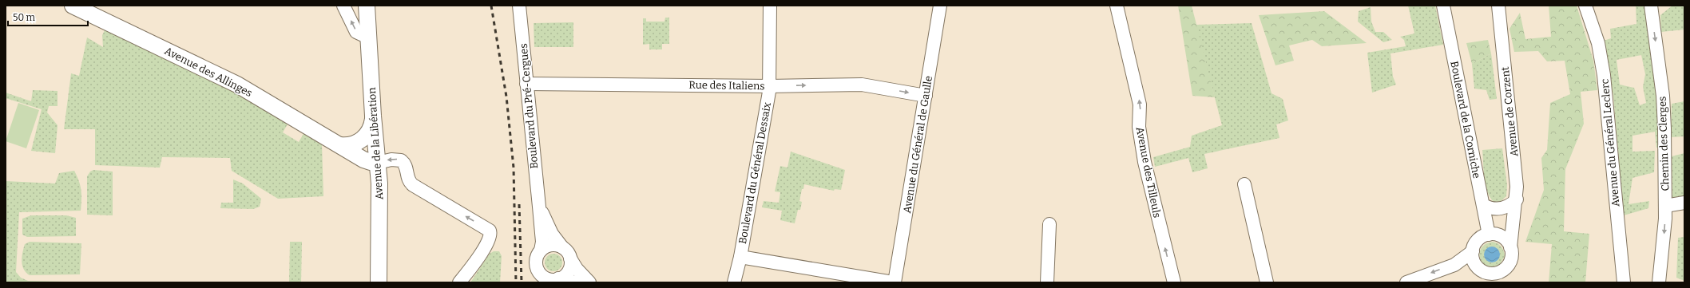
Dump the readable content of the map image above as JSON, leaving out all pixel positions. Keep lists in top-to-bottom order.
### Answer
{
  "streets": {
    "main road": ["Avenue des Allinges", "Avenue de la Libération"],
    "street": [
      "Rue des Italiens",
      "Boulevard du Pré-Cergues",
      "Avenue de Corzent",
      "Boulevard de la Corniche",
      "Avenue du Général Leclerc",
      "Chemin des Clerges",
      "Avenue du Général de Gaulle",
      "Avenue des Tilleuls",
      "Boulevard du Général Dessaix"
    ]
  },
  "crossings": [
    ["Avenue des Allinges", "Avenue de la Libération"],
    ["Rue des Italiens", "Boulevard du Pré-Cergues"],
    ["Rue des Italiens", "Avenue du Général de Gaulle"],
    ["Rue des Italiens", "Boulevard du Général Dessaix"],
    ["Avenue de Corzent", "Boulevard de la Corniche"]
  ],
  "one_way": ["Rue des Italiens", "Chemin des Clerges"],
  "scale_bar": "50 m"
}
